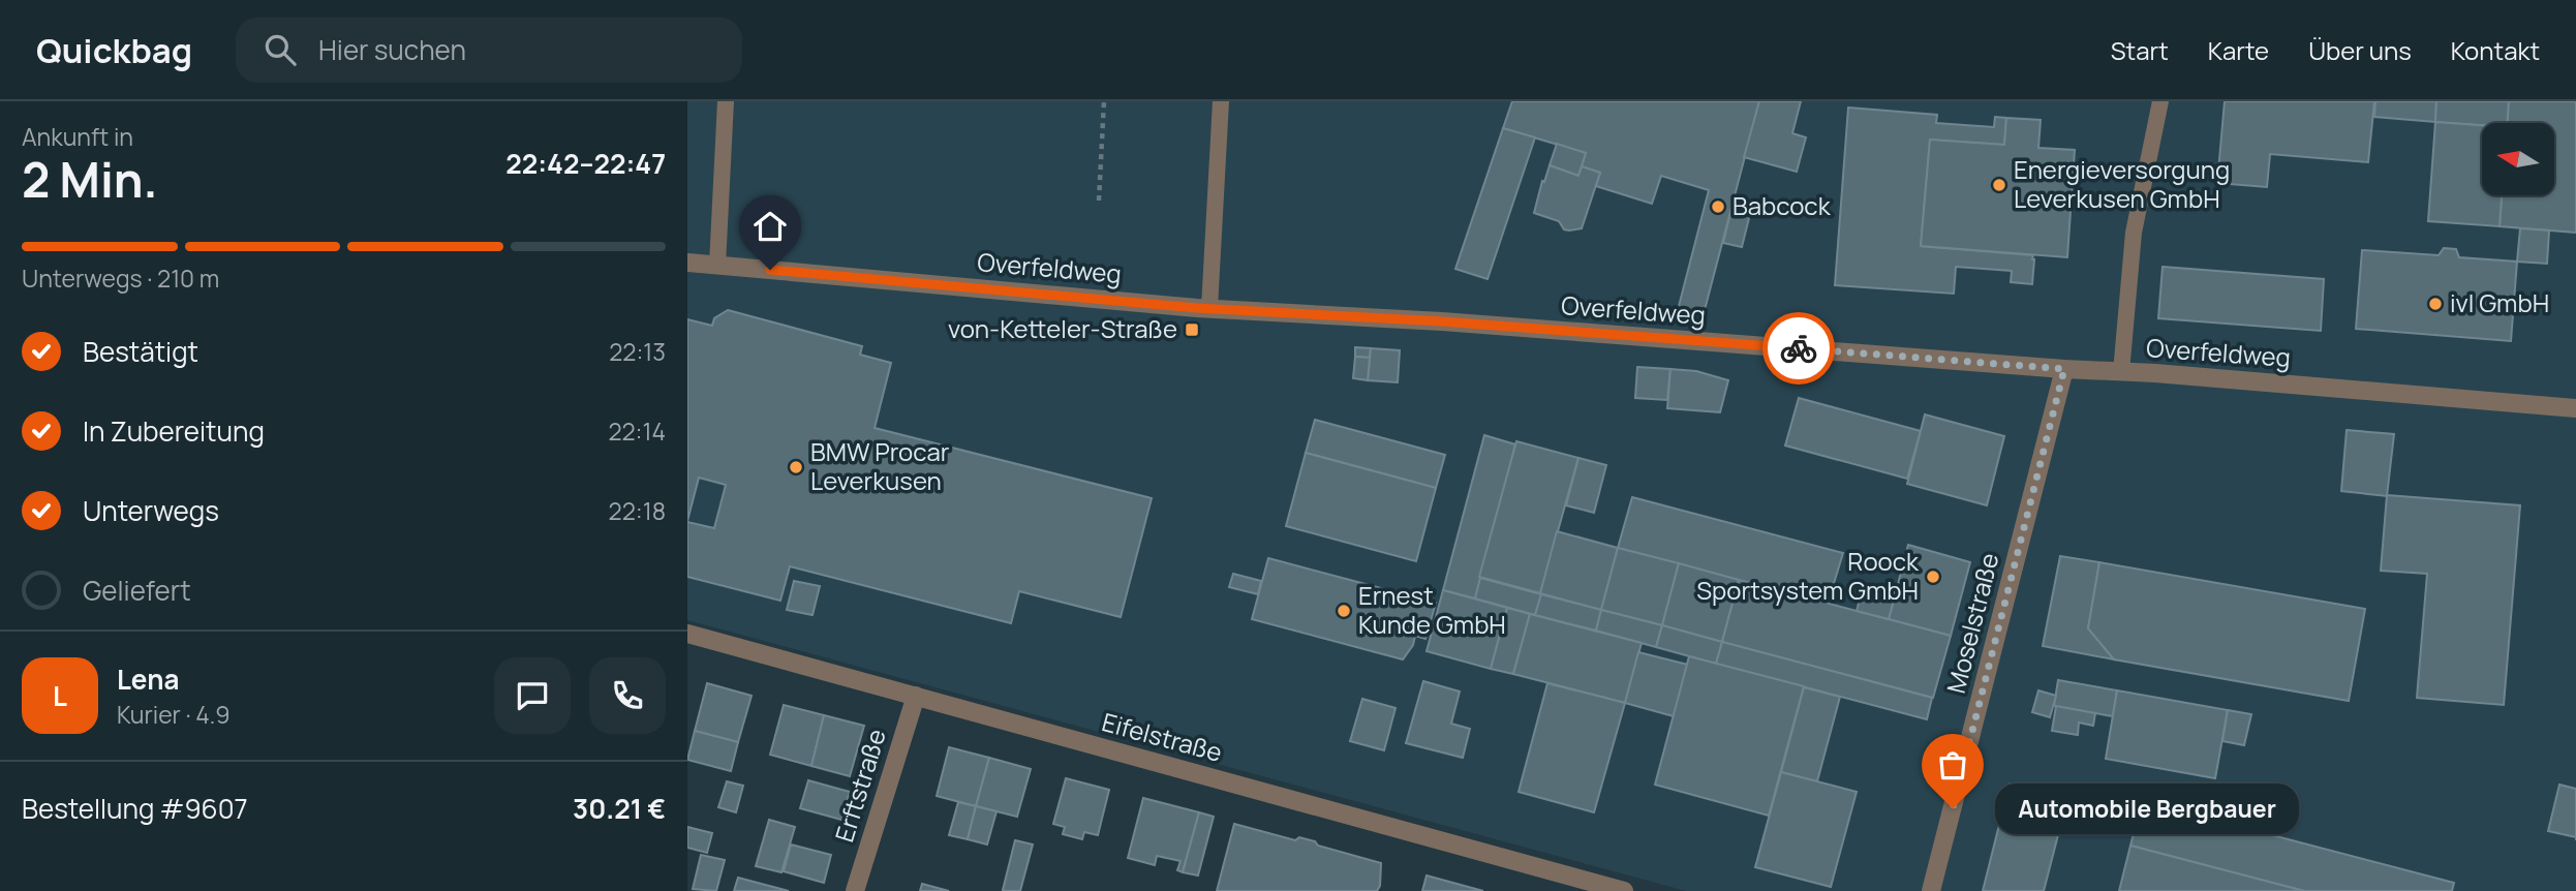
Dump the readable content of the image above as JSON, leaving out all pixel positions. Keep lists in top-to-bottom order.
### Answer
{
  "streets": {
    "street": [
      "Overfeldweg",
      "Moselstraße",
      "Eifelstraße",
      "Erftstraße"
    ]
  },
  "crossings": [
    ["Overfeldweg", "Moselstraße"],
    ["Eifelstraße", "Erftstraße"]
  ],
  "places": {
    "other": [
      "Energieversorgung Leverkusen GmbH",
      "Babcock",
      "ivl GmbH",
      "BMW Procar Leverkusen",
      "Roock Sportsystem GmbH",
      "Ernest Kunde GmbH",
      "Automobile Bergbauer"
    ],
    "transit": ["von-Ketteler-Straße"]
  },
  "north": "left",
  "page": {
    "header": "Quickbag",
    "search": "Hier suchen",
    "nav": [
      "Start",
      "Karte",
      "Über uns",
      "Kontakt"
    ],
    "heading": ["2 Min.", "Ankunft in", "22:42–22:47"],
    "panel": [
      "Lena",
      "Kurier · 4.9",
      "Bestellung #9607",
      "30.21 €"
    ],
    "bar": "Unterwegs · 210 m",
    "list": [
      ["Bestätigt", "22:13"],
      ["In Zubereitung", "22:14"],
      ["Unterwegs", "22:18"],
      "Geliefert"
    ],
    "round": "L",
    "bubble": "Automobile Bergbauer"
  }
}
